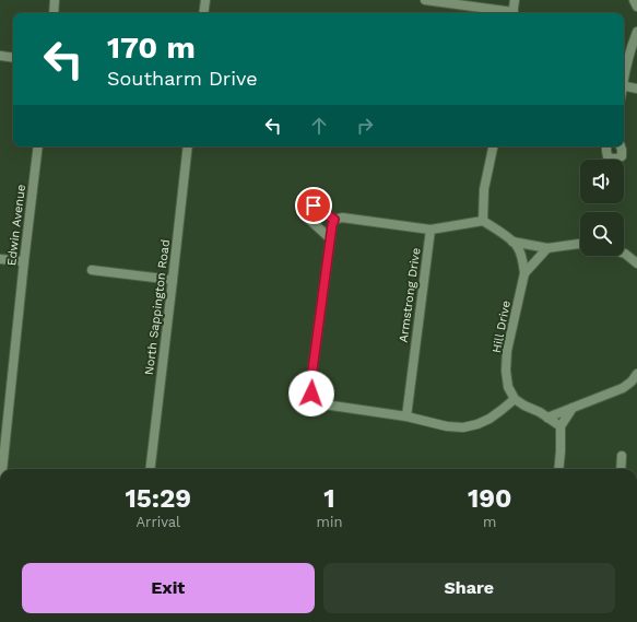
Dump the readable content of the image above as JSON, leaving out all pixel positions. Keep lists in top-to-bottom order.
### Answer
{
  "streets": {
    "street": [
      "Edwin Avenue",
      "Armstrong Drive",
      "North Sappington Road",
      "Hill Drive"
    ]
  },
  "page": {
    "turn": ["170 m", "Southarm Drive"],
    "eta": [
      "15:29",
      "Arrival",
      "1",
      "min",
      "190",
      "m"
    ],
    "buttons": ["Exit", "Share"]
  }
}
